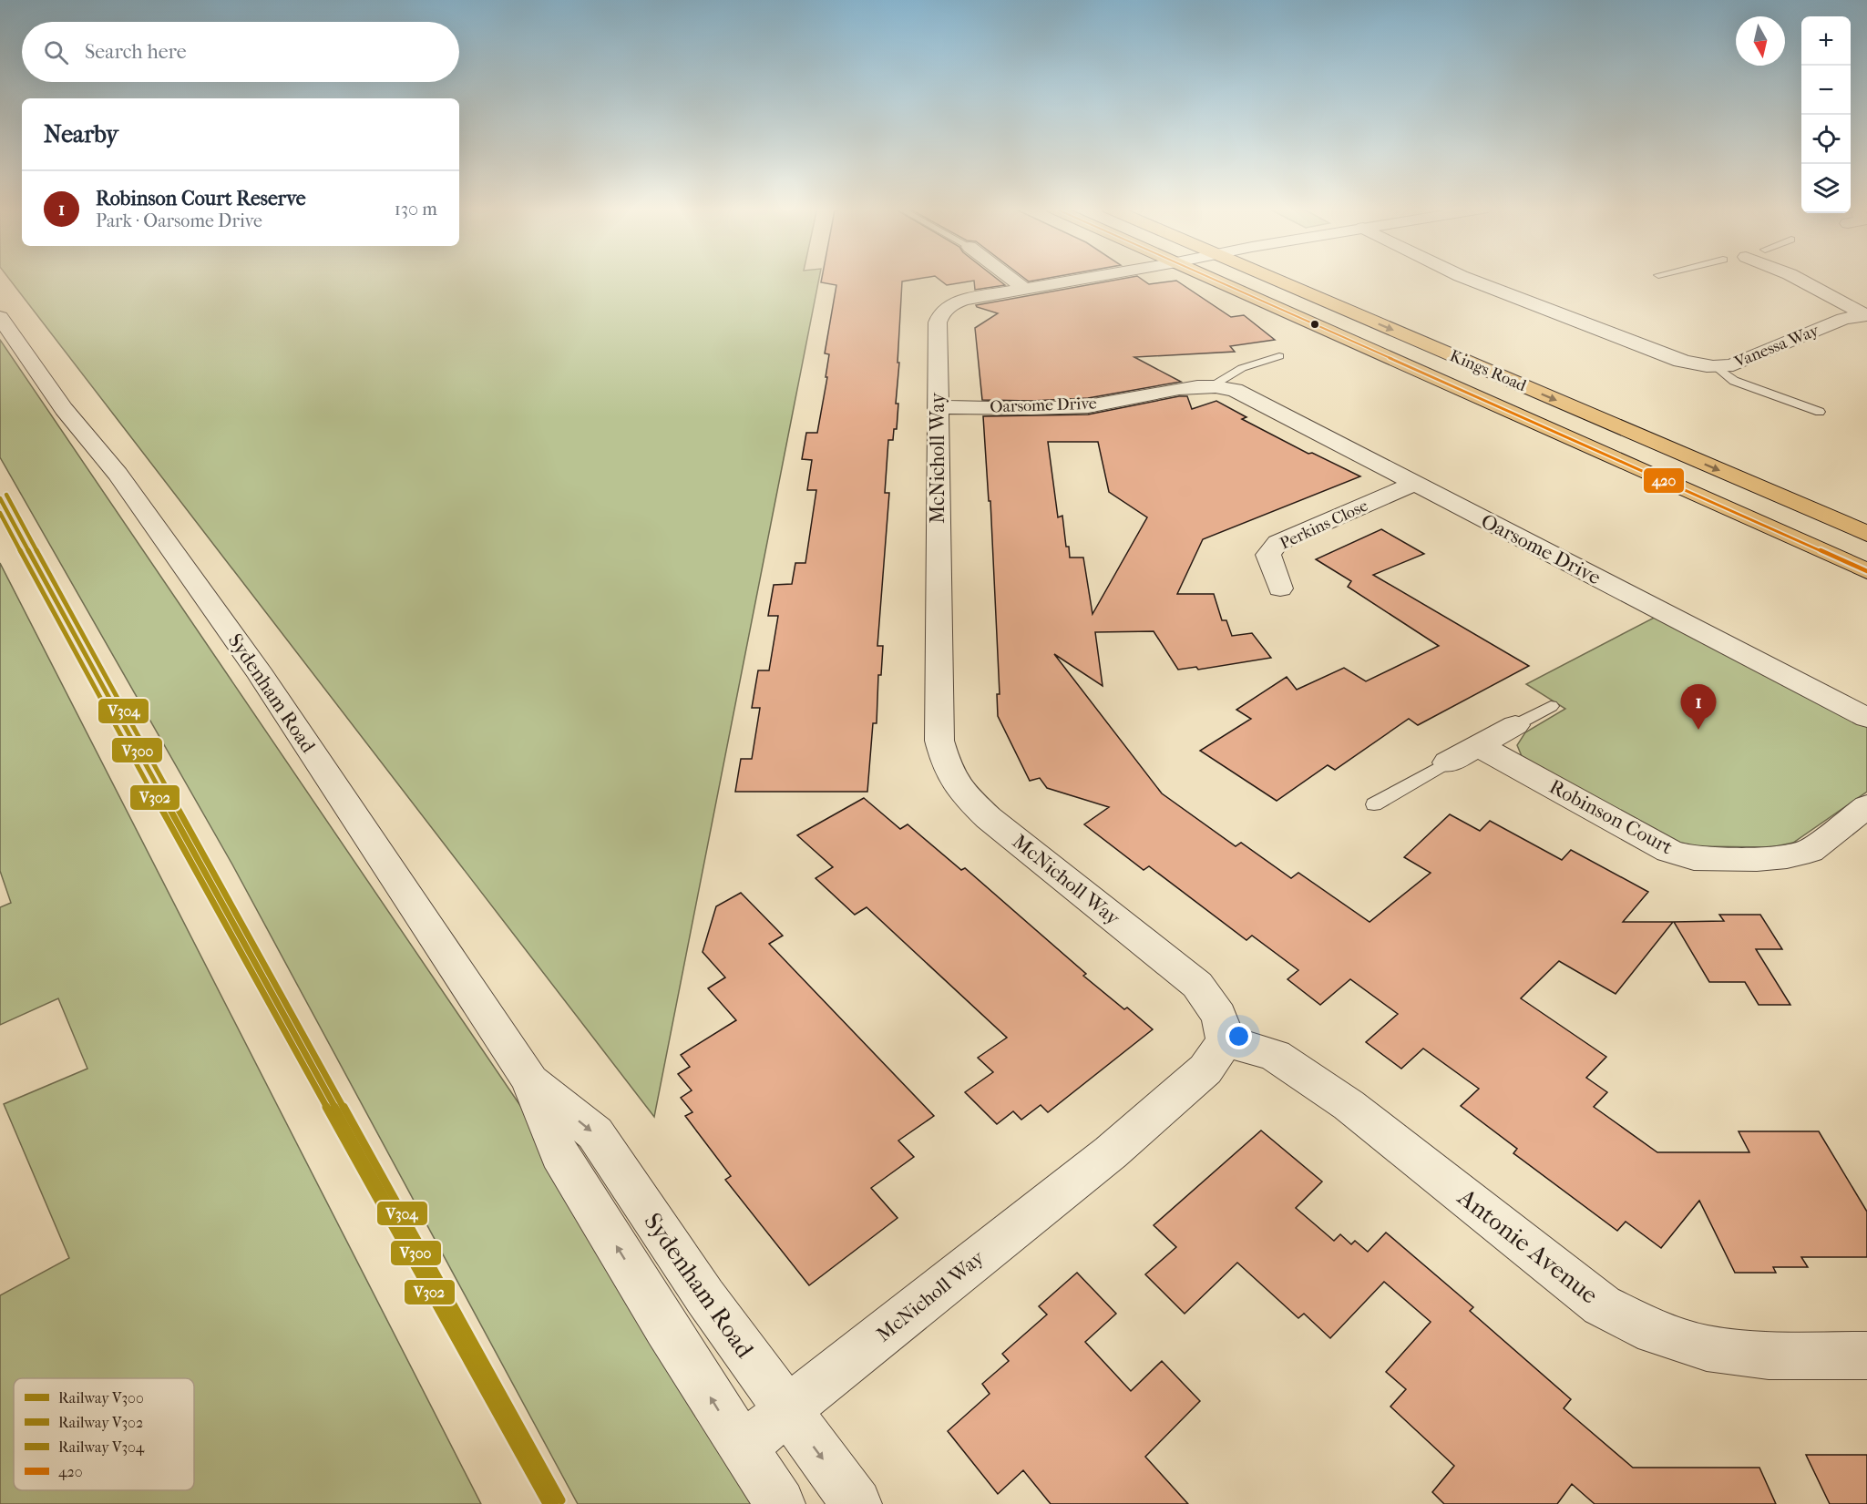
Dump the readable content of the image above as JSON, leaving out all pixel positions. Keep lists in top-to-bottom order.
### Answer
{
  "streets": {
    "main road": ["Kings Road"],
    "street": [
      "Vanessa Way",
      "Oarsome Drive",
      "McNicholl Way",
      "Perkins Close",
      "Sydenham Road",
      "Robinson Court",
      "Antonie Avenue"
    ]
  },
  "crossings": [
    ["Oarsome Drive", "McNicholl Way"],
    ["Oarsome Drive", "Perkins Close"],
    ["McNicholl Way", "Sydenham Road"],
    ["McNicholl Way", "Antonie Avenue"]
  ],
  "lines": [
    "transit line 420",
    "rail line V304",
    "rail line V300",
    "rail line V302"
  ],
  "legend": [
    "Railway V300",
    "Railway V302",
    "Railway V304",
    "420"
  ],
  "north": "bottom",
  "page": {
    "map_buttons": ["+", "−"],
    "search": "Search here",
    "heading": "Nearby",
    "list": [
      {
        "mark": "1",
        "name": "Robinson Court Reserve",
        "note": "Park · Oarsome Drive",
        "value": "130 m"
      }
    ],
    "pins": "1"
  }
}
